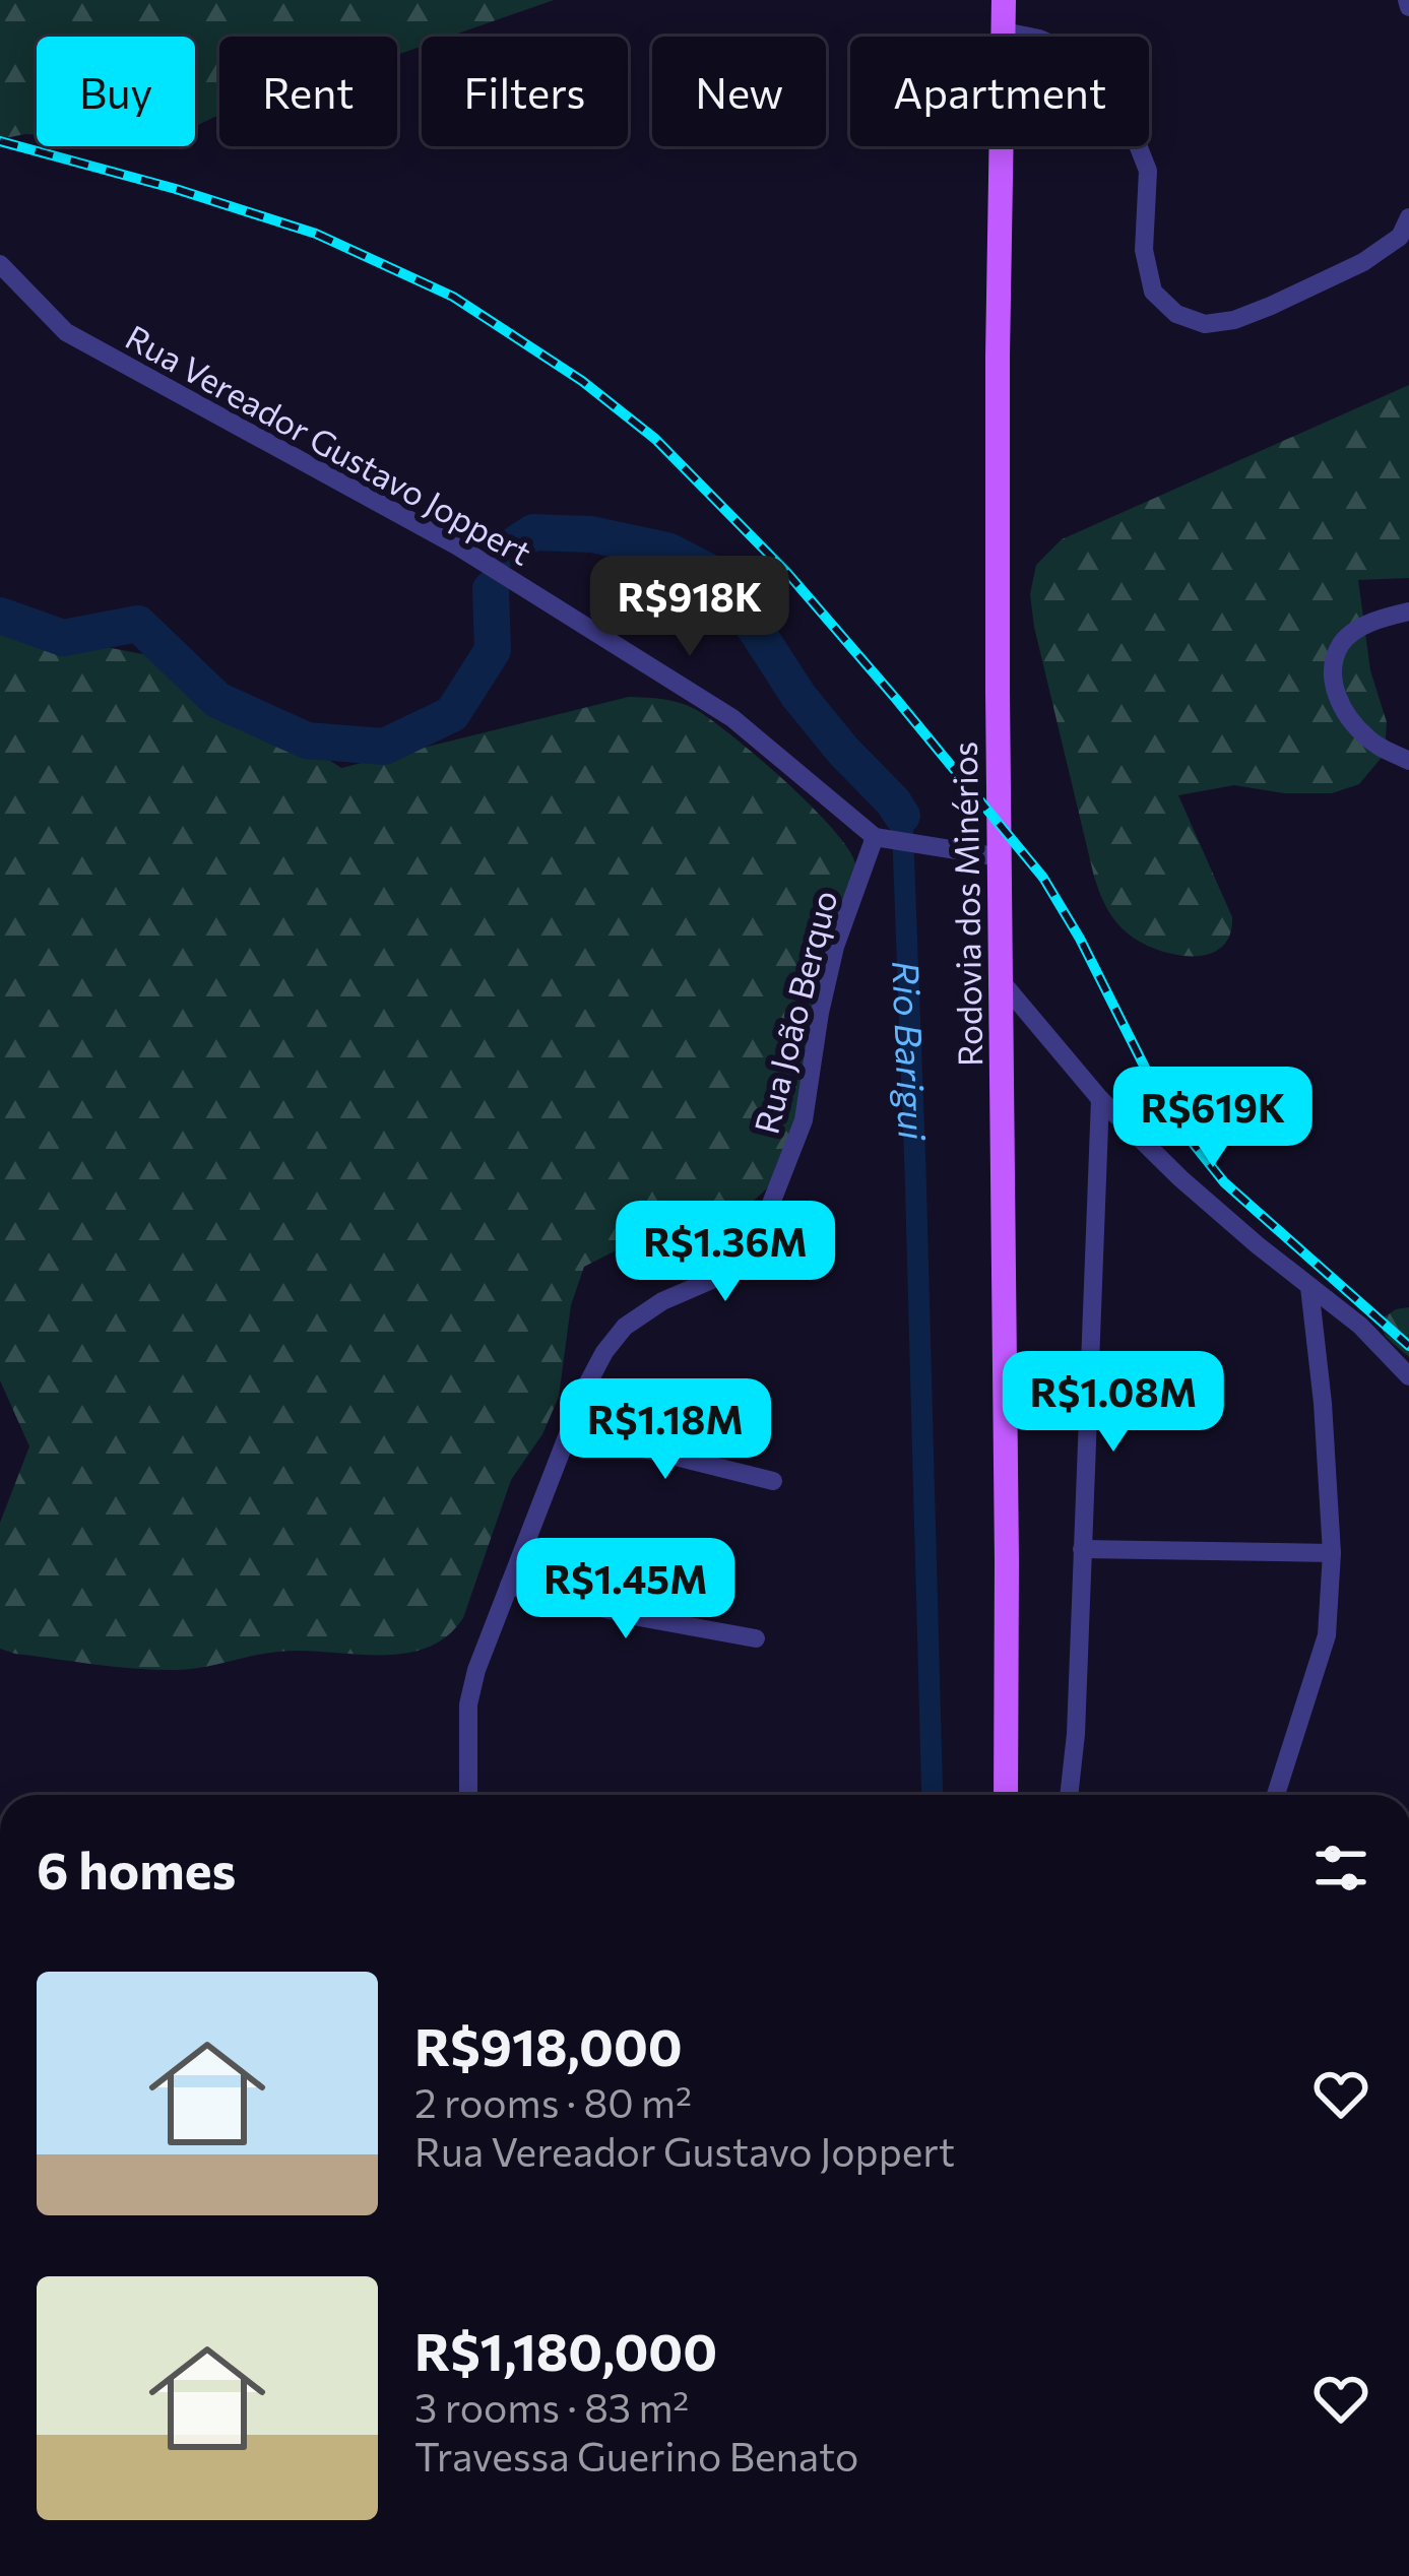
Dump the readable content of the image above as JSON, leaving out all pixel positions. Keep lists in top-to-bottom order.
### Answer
{
  "streets": {
    "main road": ["Rodovia dos Minérios"],
    "street": ["Rua Vereador Gustavo Joppert", "Rua João Berquo"]
  },
  "crossings": [
    ["Rua Vereador Gustavo Joppert", "Rua João Berquo"]
  ],
  "water": ["Rio Barigui"],
  "page": {
    "chip": [
      "Buy",
      "Rent",
      "Filters",
      "New",
      "Apartment"
    ],
    "price": [
      "R$918K",
      "R$619K",
      "R$1.36M",
      "R$1.08M",
      "R$1.18M",
      "R$1.45M"
    ],
    "heading": "6 homes",
    "list": [
      {
        "name": "R$918,000",
        "note": "2 rooms · 80 m² · Rua Vereador Gustavo Joppert"
      },
      {
        "name": "R$1,180,000",
        "note": "3 rooms · 83 m² · Travessa Guerino Benato"
      }
    ]
  }
}
